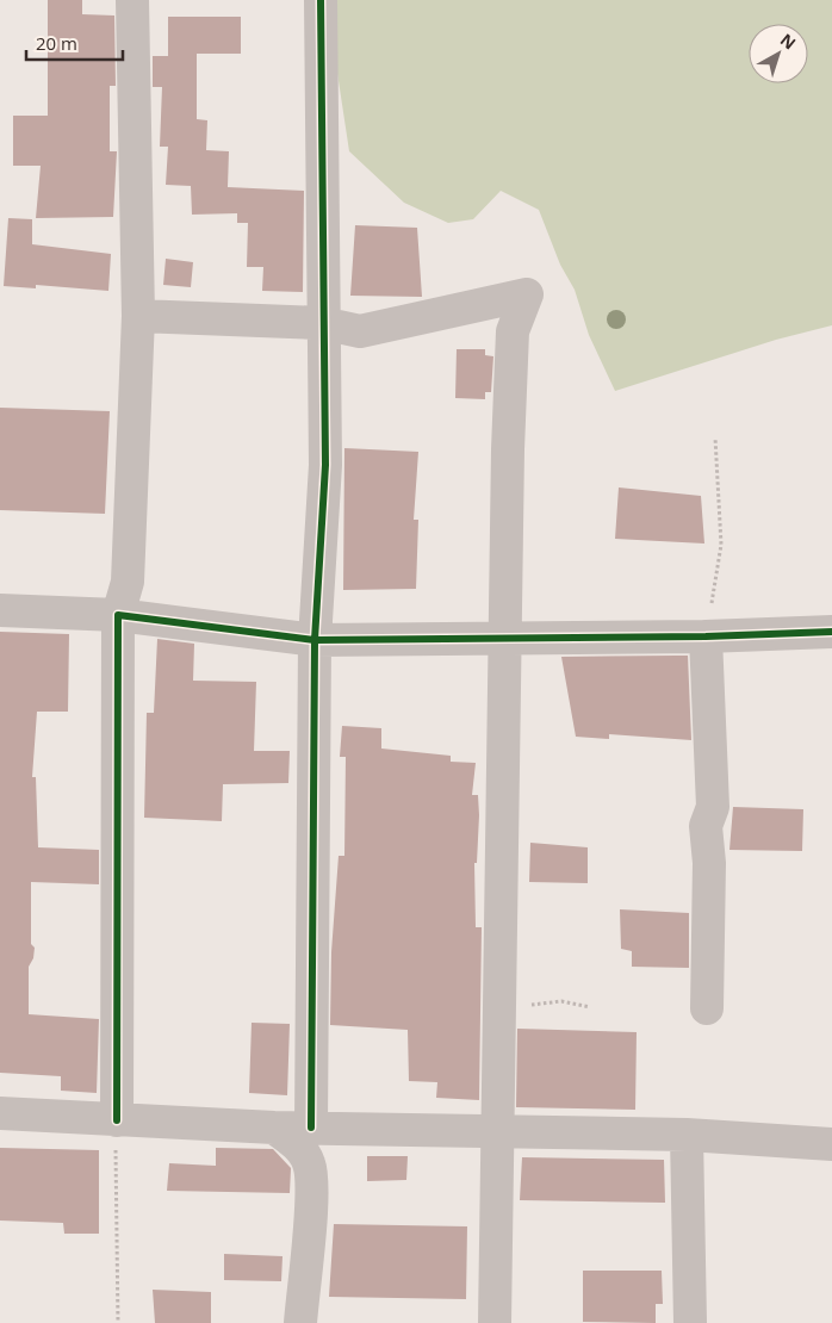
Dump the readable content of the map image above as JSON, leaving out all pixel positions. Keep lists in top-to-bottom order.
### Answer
{
  "scale_bar": "20 m",
  "north": "top right"
}
